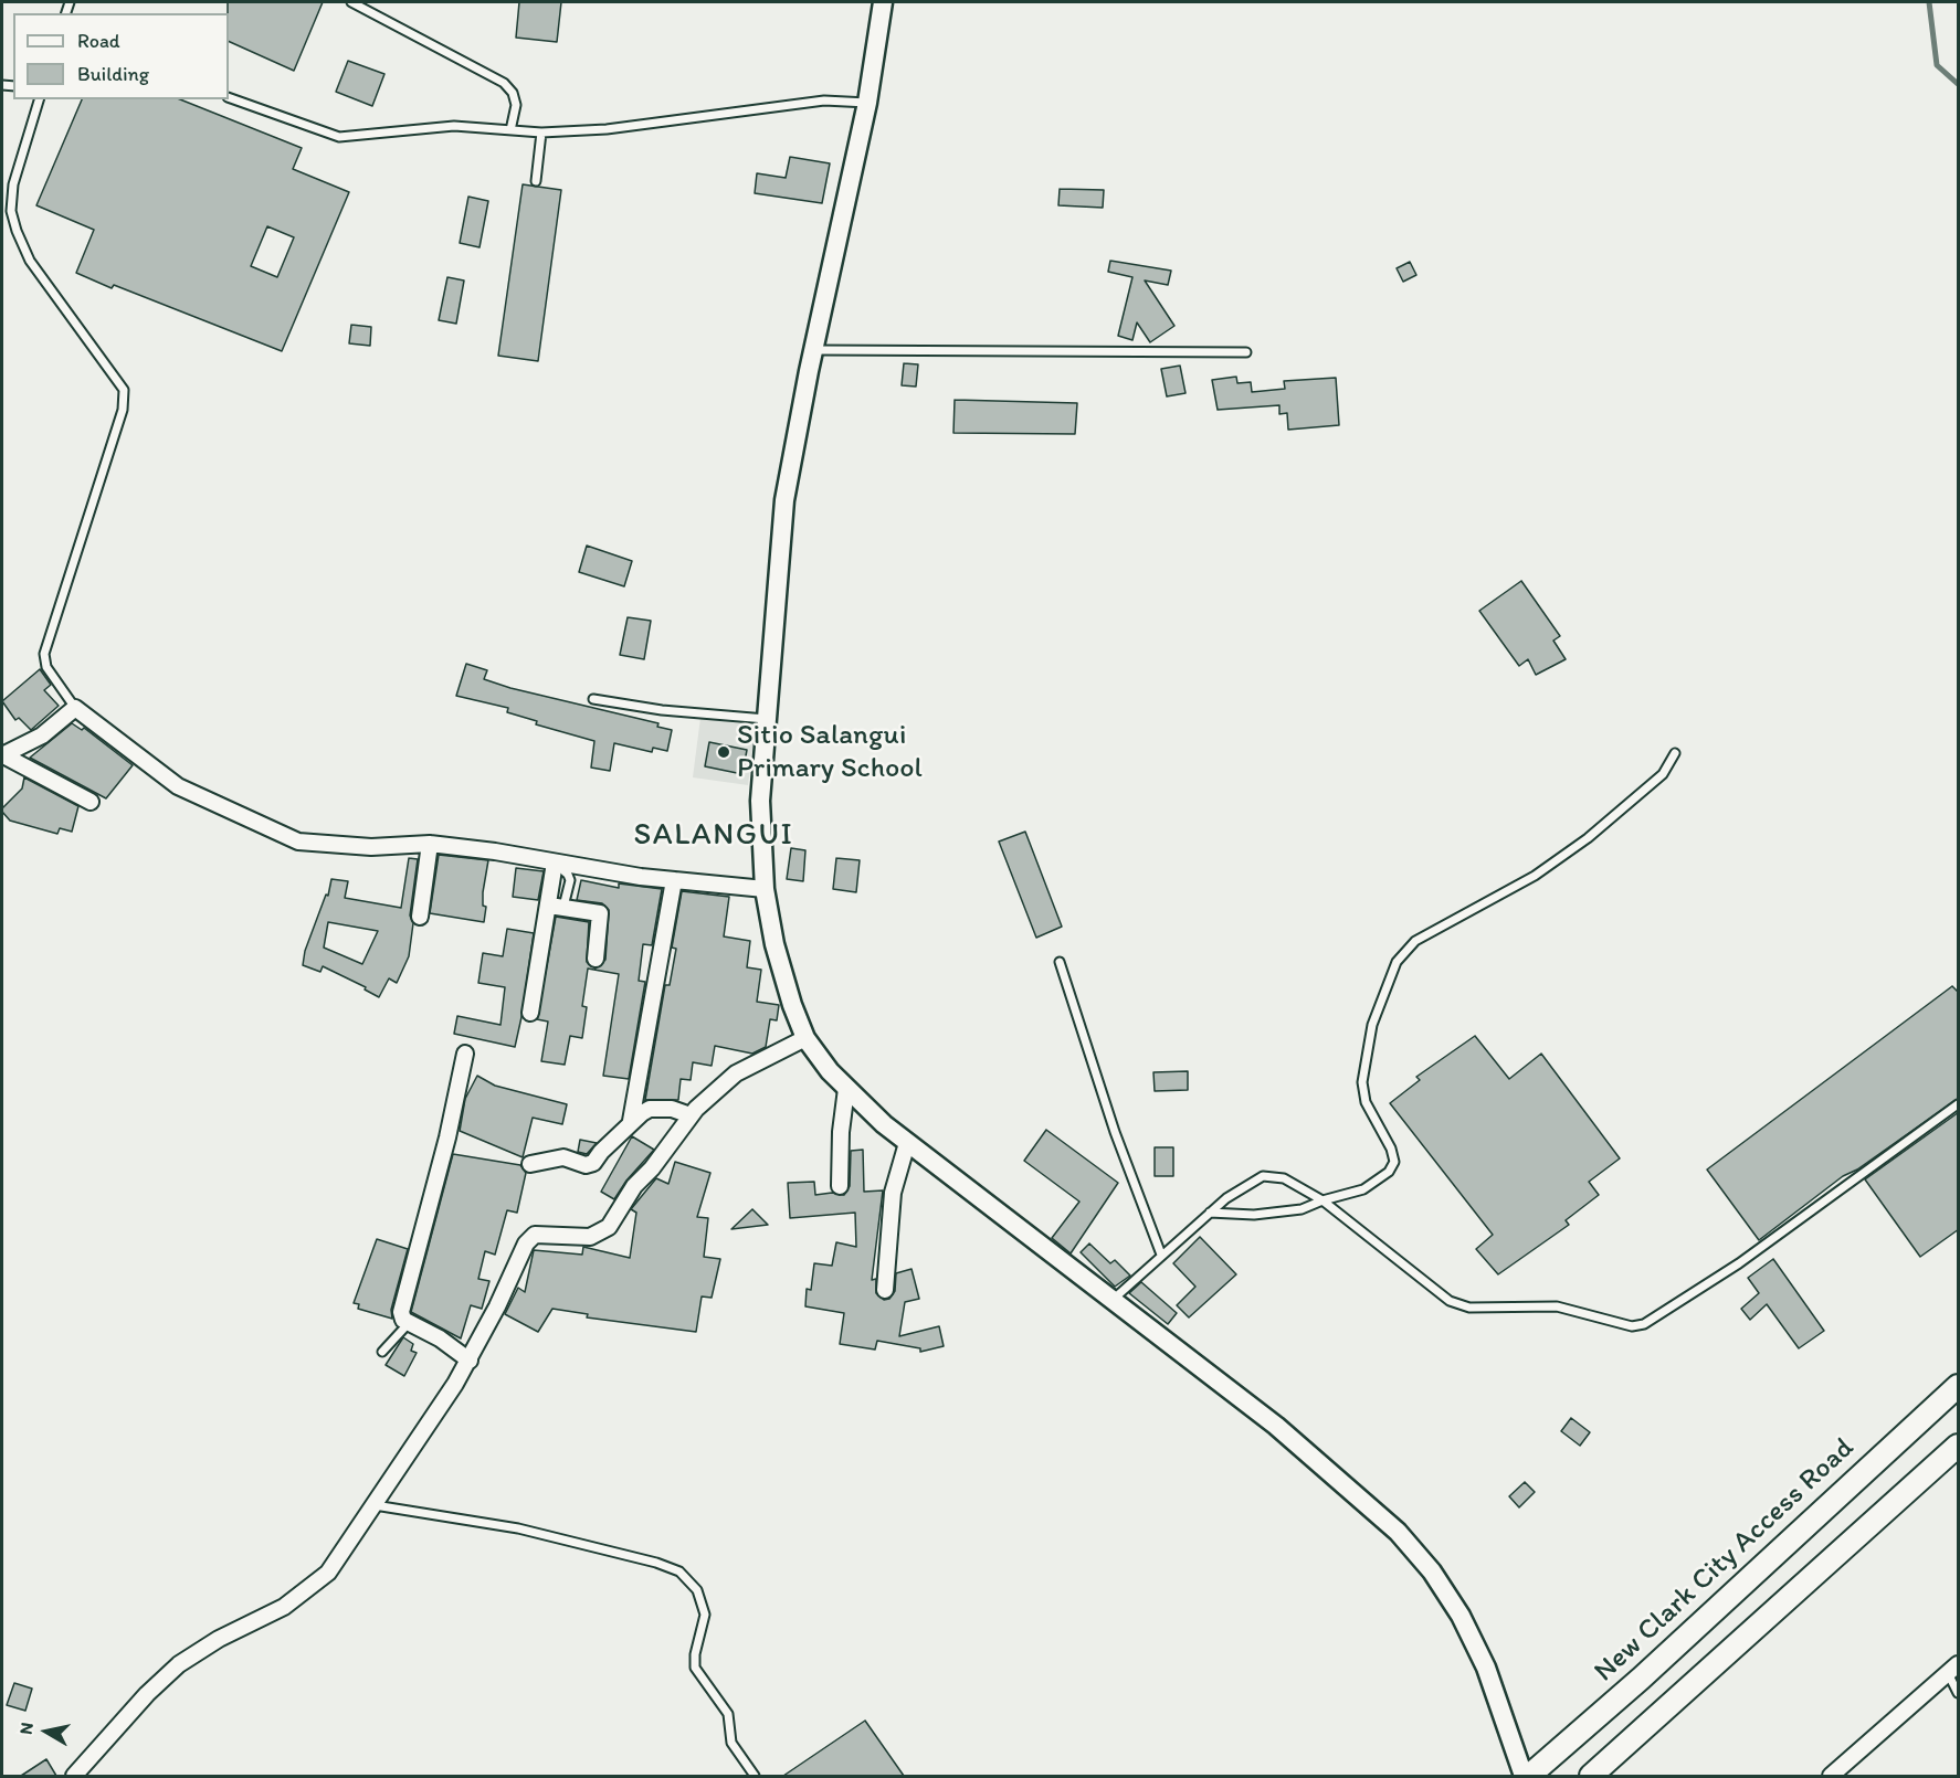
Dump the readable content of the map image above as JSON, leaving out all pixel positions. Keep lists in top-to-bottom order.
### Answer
{
  "streets": {
    "main road": ["New Clark City Access Road"]
  },
  "districts": ["SALANGUI"],
  "places": ["Sitio Salangui Primary School"],
  "legend": ["Road", "Building"],
  "north": "left"
}
